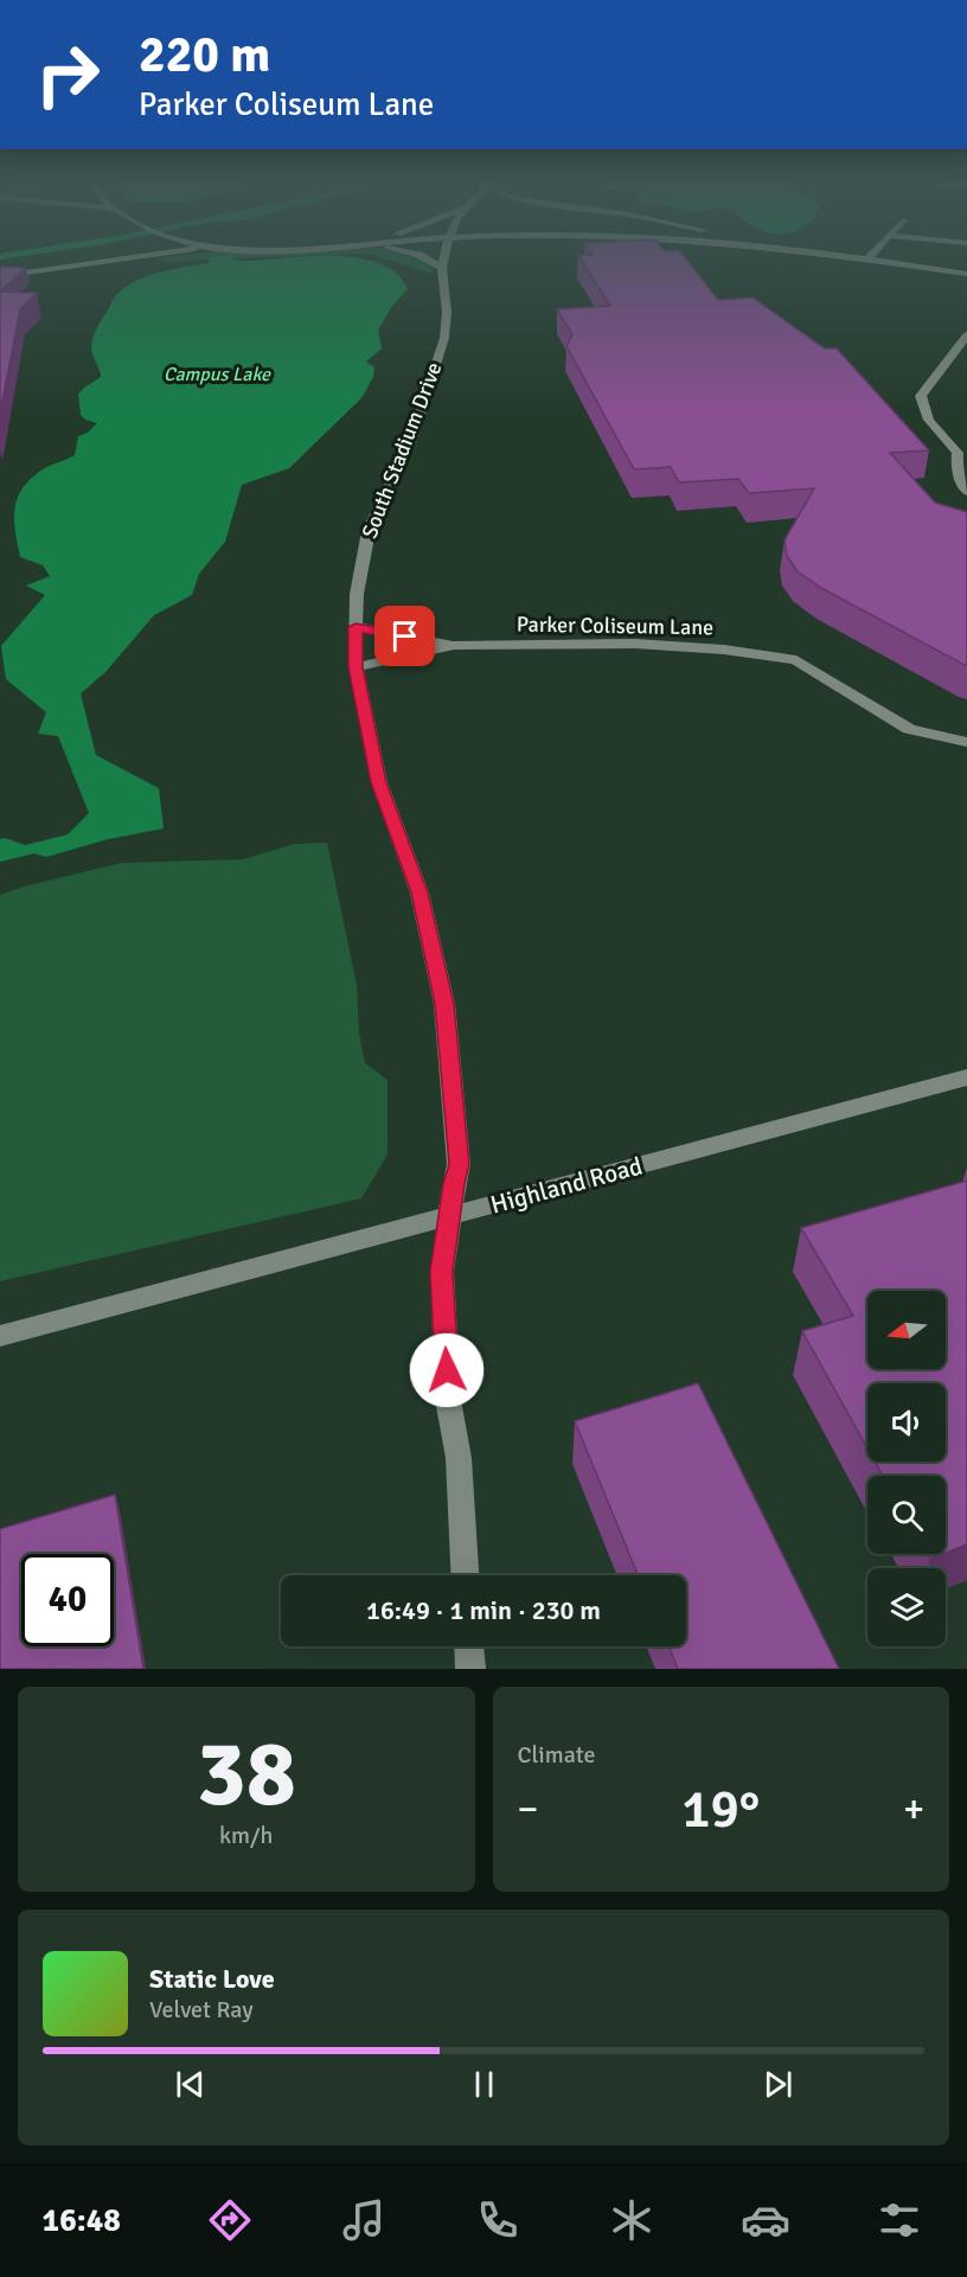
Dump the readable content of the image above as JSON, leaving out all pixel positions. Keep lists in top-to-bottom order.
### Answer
{
  "streets": {
    "street": ["South Stadium Drive", "Parker Coliseum Lane", "Highland Road"]
  },
  "crossings": [
    ["South Stadium Drive", "Parker Coliseum Lane"],
    ["South Stadium Drive", "Highland Road"]
  ],
  "water": ["Campus Lake"],
  "north": "left",
  "page": {
    "turn": ["220 m", "Parker Coliseum Lane"],
    "limit": "40",
    "trip": "16:49 · 1 min · 230 m",
    "tile": [
      ["38", "km/h"],
      "Climate"
    ],
    "heat": ["−", "19°", "+"],
    "song": ["Static Love", "Velvet Ray"],
    "tabs": "16:48"
  }
}
